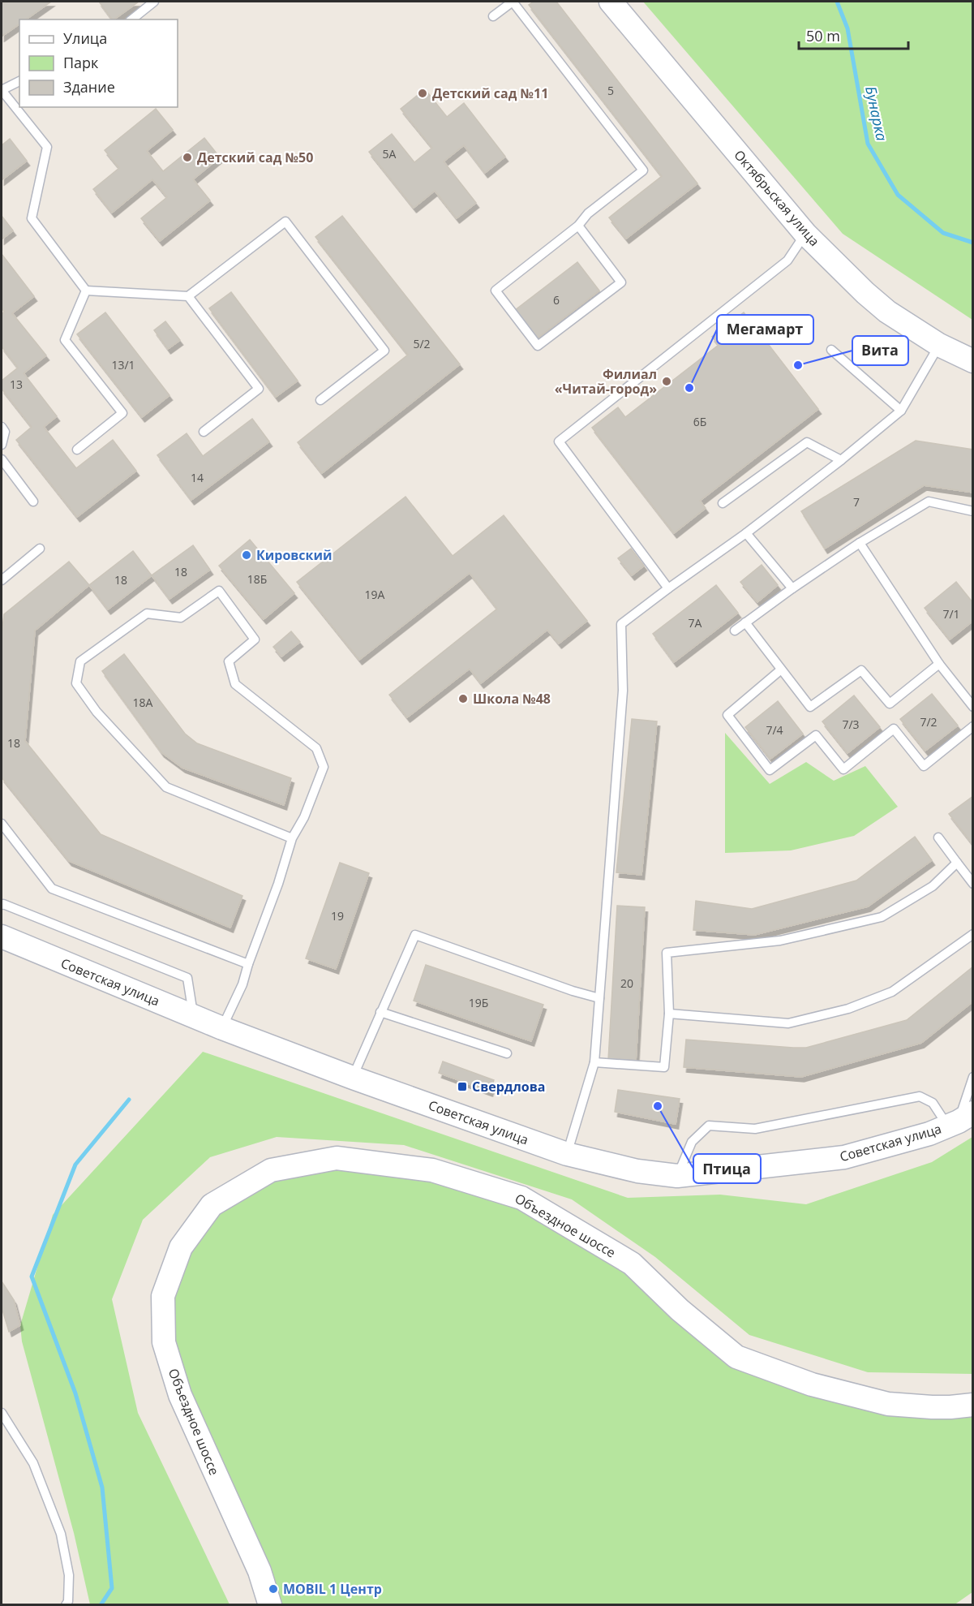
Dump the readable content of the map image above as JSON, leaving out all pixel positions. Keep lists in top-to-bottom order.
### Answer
{
  "streets": {
    "street": ["Октябрьская улица", "Советская улица", "Объездное шоссе"]
  },
  "water": ["Бунарка"],
  "places": {
    "other": [
      "Детский сад №11",
      "Детский сад №50",
      "Вита",
      "Филиал «Читай-город»",
      "Мегамарт",
      "Кировский",
      "Школа №48",
      "Птица",
      "MOBIL 1 Центр"
    ],
    "transit": ["Свердлова"]
  },
  "house_numbers": [
    "5",
    "5А",
    "6",
    "5/2",
    "13/1",
    "13",
    "6Б",
    "14",
    "7",
    "18",
    "18Б",
    "18",
    "19А",
    "7/1",
    "7А",
    "18А",
    "7/2",
    "7/3",
    "7/4",
    "18",
    "19",
    "20",
    "19Б"
  ],
  "legend": ["Улица", "Парк", "Здание"],
  "scale_bar": "50 m"
}
